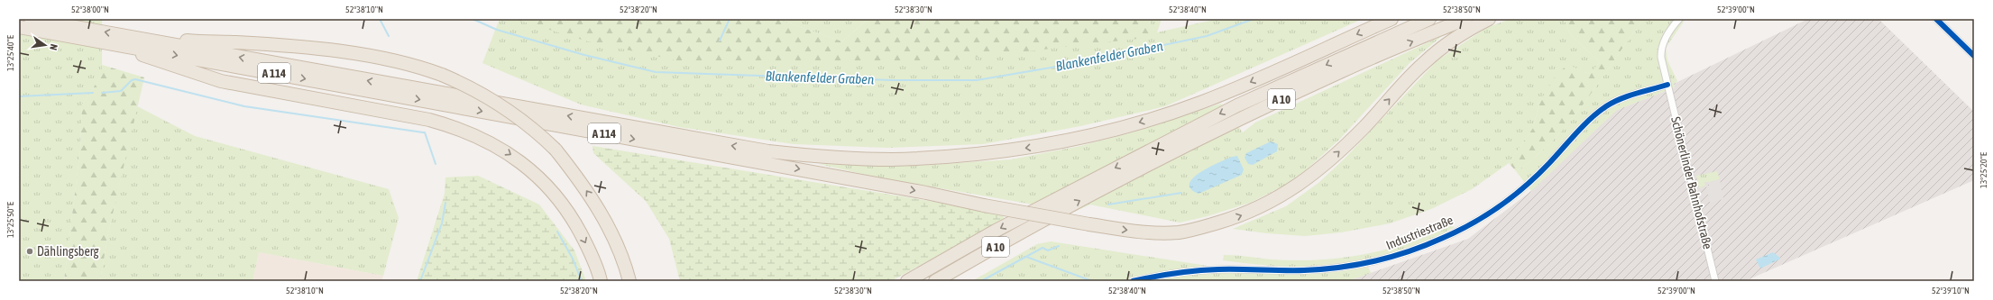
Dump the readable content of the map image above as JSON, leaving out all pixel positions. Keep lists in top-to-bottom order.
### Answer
{
  "streets": {
    "highway": ["A 114", "A 10"],
    "street": ["Schönerlinder Bahnhofstraße", "Industriestraße"]
  },
  "crossings": [
    ["Schönerlinder Bahnhofstraße", "Industriestraße"]
  ],
  "water": ["Blankenfelder Graben"],
  "places": ["Dählingsberg"],
  "north": "right",
  "coordinates": [
    "52°38'00\"N",
    "52°38'10\"N",
    "52°38'20\"N",
    "52°38'30\"N",
    "52°38'40\"N",
    "52°38'50\"N",
    "52°39'00\"N",
    "13°25'40\"E",
    "13°25'20\"E",
    "13°25'50\"E",
    "52°39'10\"N"
  ]
}
